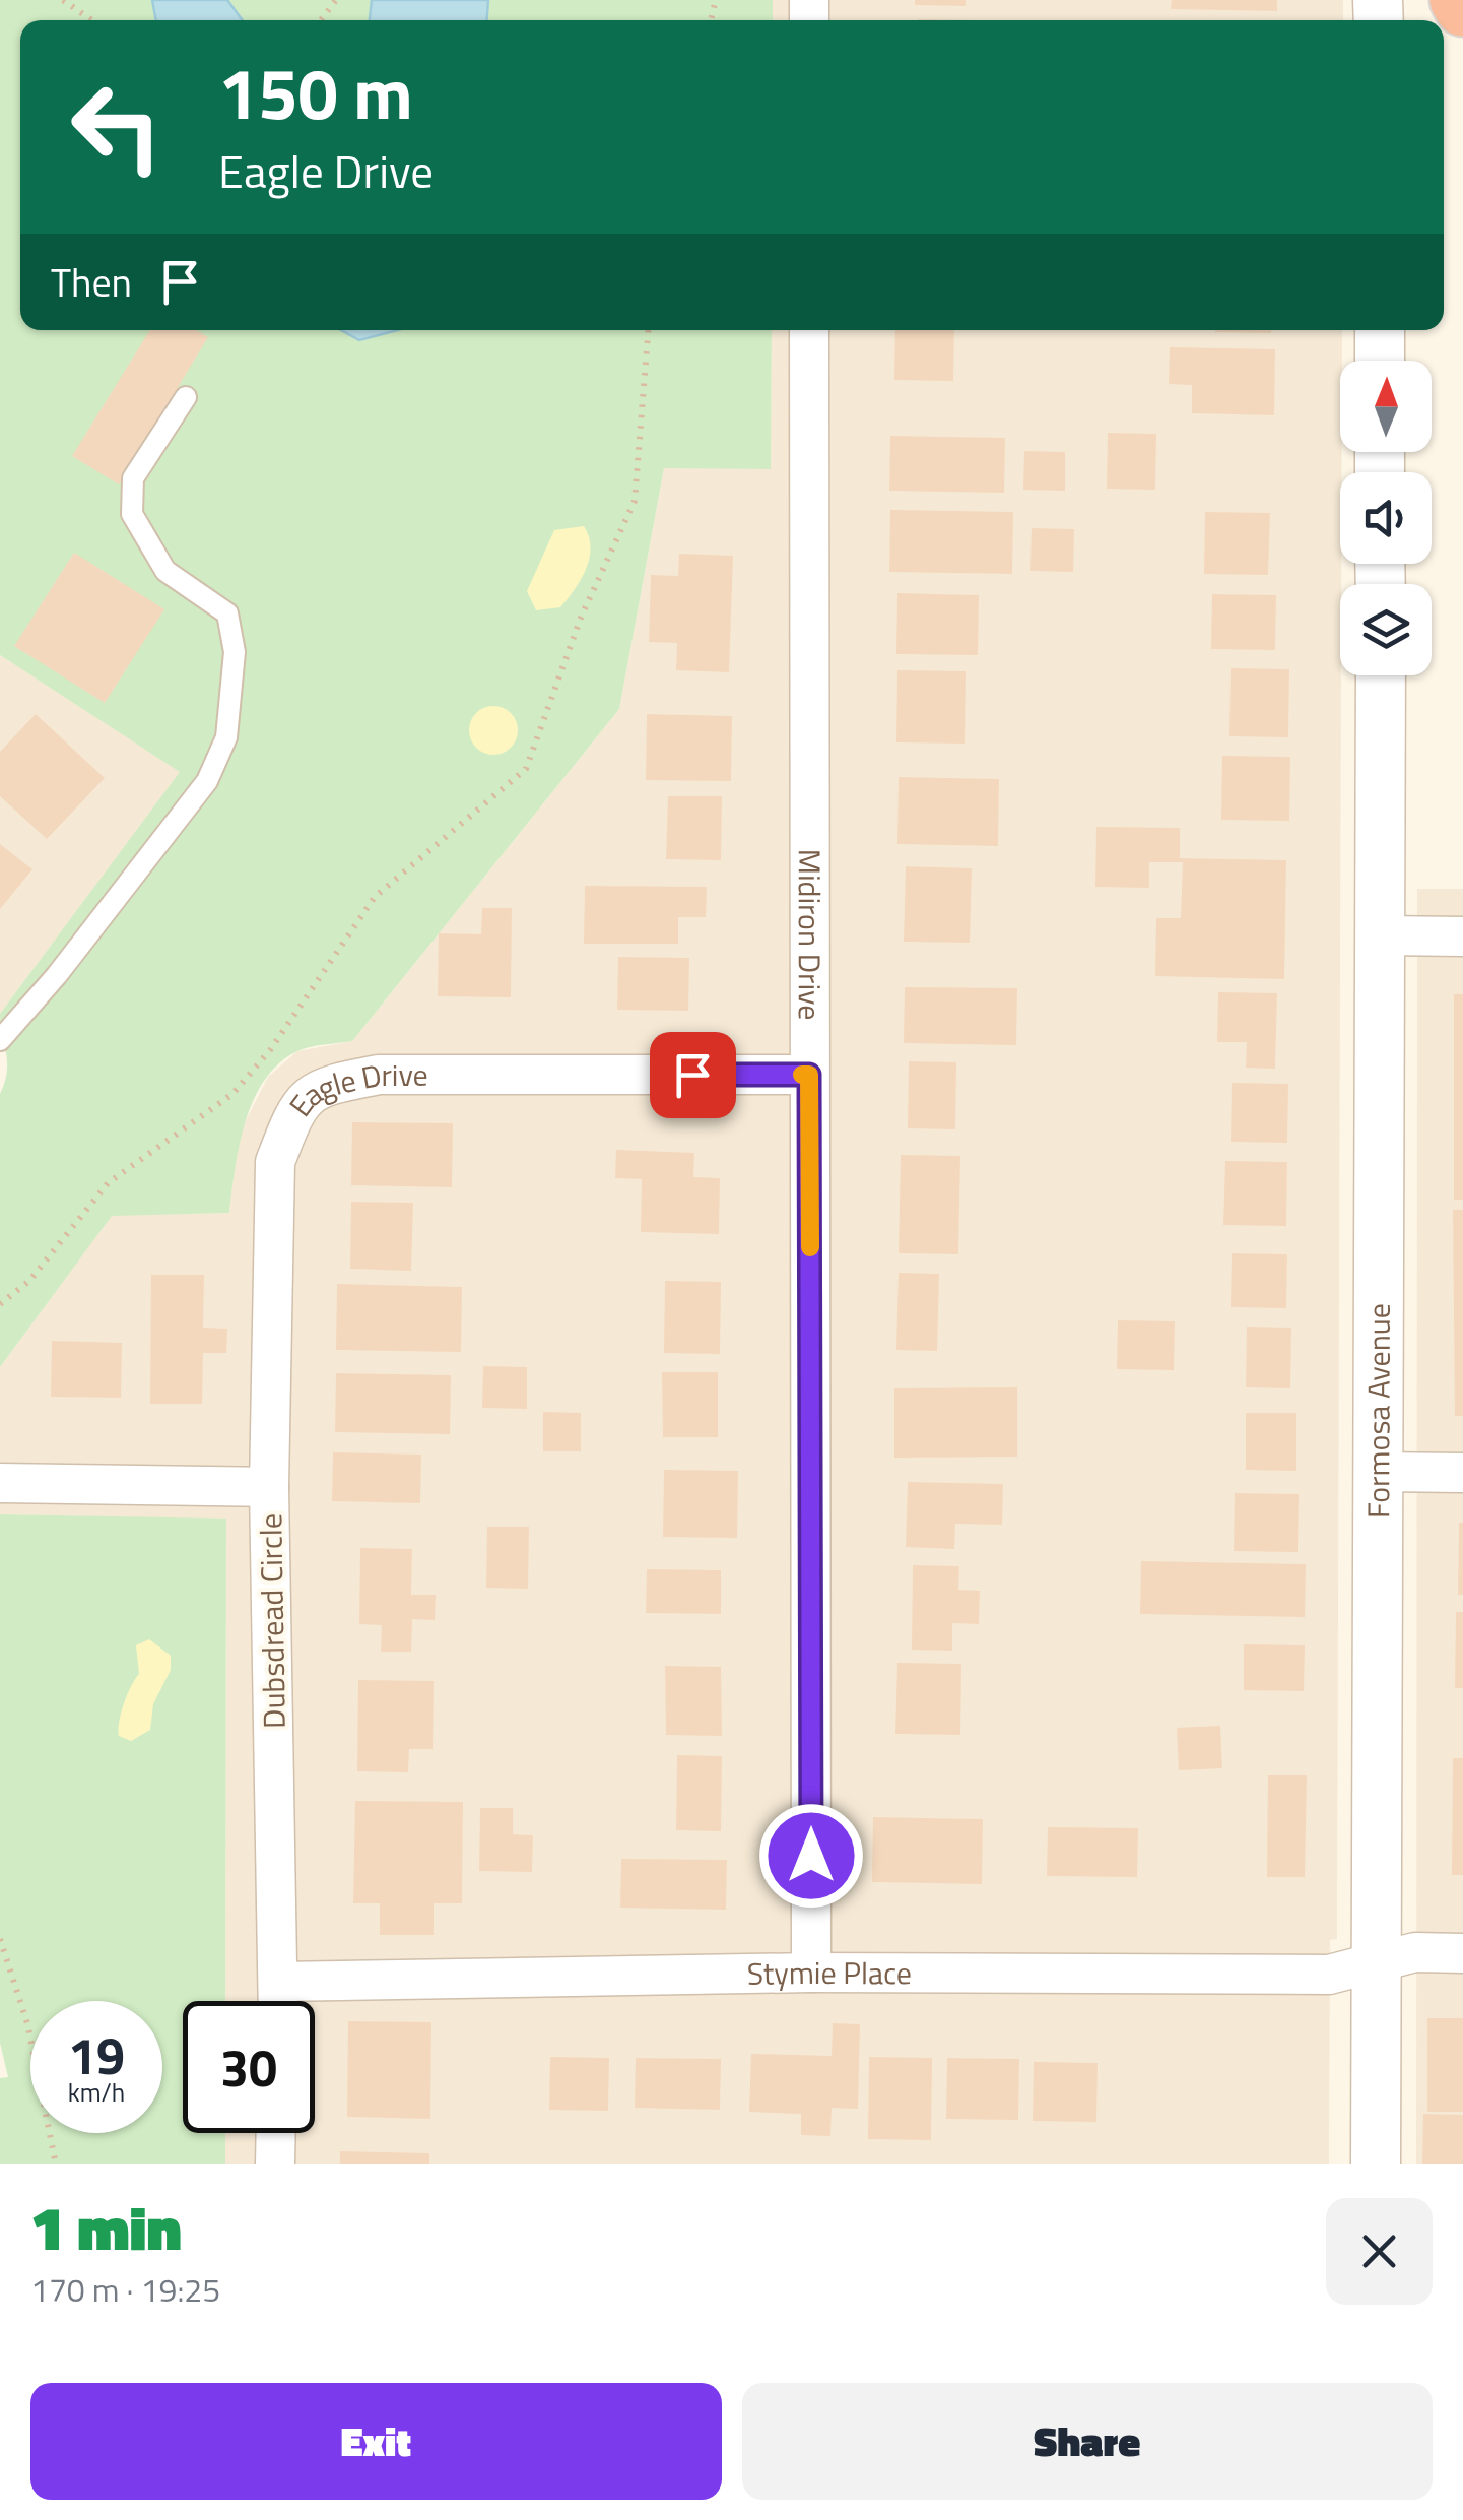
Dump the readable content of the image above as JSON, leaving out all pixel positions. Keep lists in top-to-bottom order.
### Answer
{
  "streets": {
    "street": [
      "Midiron Drive",
      "Eagle Drive",
      "Formosa Avenue",
      "Dubsdread Circle",
      "Stymie Place"
    ]
  },
  "crossings": [
    ["Midiron Drive", "Eagle Drive"],
    ["Midiron Drive", "Stymie Place"],
    ["Eagle Drive", "Dubsdread Circle"],
    ["Formosa Avenue", "Stymie Place"],
    ["Dubsdread Circle", "Stymie Place"]
  ],
  "north": "top",
  "page": {
    "turn": ["150 m", "Eagle Drive"],
    "then": "Then",
    "speed": "19 km/h",
    "limit": "30",
    "heading": ["1 min", "170 m · 19:25"],
    "buttons": ["Exit", "Share"]
  }
}
